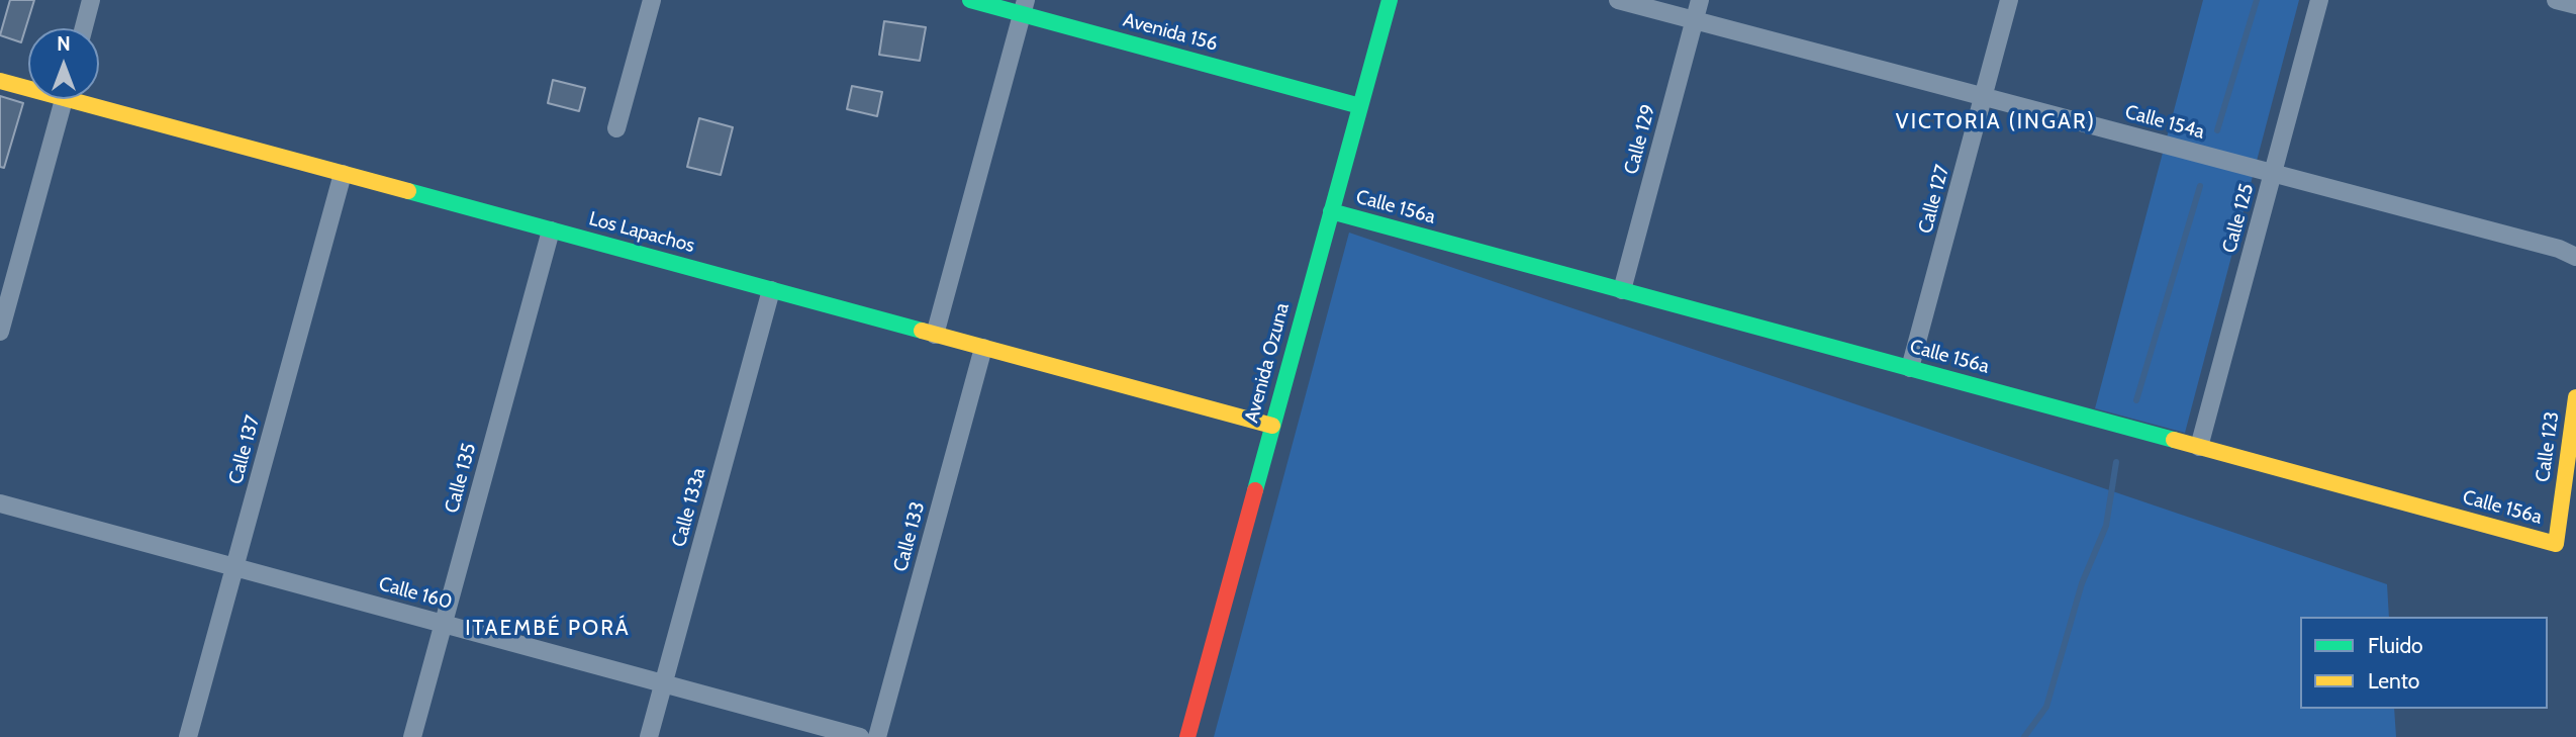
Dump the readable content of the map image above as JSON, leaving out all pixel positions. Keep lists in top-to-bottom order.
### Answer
{
  "streets": {
    "street": [
      "Avenida 156",
      "Calle 154a",
      "Calle 129",
      "Calle 127",
      "Calle 156a",
      "Calle 125",
      "Los Lapachos",
      "Avenida Ozuna",
      "Calle 123",
      "Calle 137",
      "Calle 135",
      "Calle 133a",
      "Calle 133",
      "Calle 160"
    ]
  },
  "crossings": [
    ["Avenida 156", "Avenida Ozuna"],
    ["Calle 154a", "Calle 129"],
    ["Calle 154a", "Calle 127"],
    ["Calle 154a", "Calle 125"],
    ["Calle 129", "Calle 156a"],
    ["Calle 127", "Calle 156a"],
    ["Calle 156a", "Calle 125"],
    ["Calle 156a", "Avenida Ozuna"],
    ["Calle 156a", "Calle 123"],
    ["Los Lapachos", "Avenida Ozuna"],
    ["Los Lapachos", "Calle 137"],
    ["Los Lapachos", "Calle 135"],
    ["Los Lapachos", "Calle 133a"],
    ["Los Lapachos", "Calle 133"],
    ["Calle 137", "Calle 160"],
    ["Calle 135", "Calle 160"],
    ["Calle 133a", "Calle 160"]
  ],
  "districts": ["VICTORIA (INGAR)", "ITAEMBÉ PORÁ"],
  "legend": ["Fluido", "Lento"],
  "north": "top"
}
